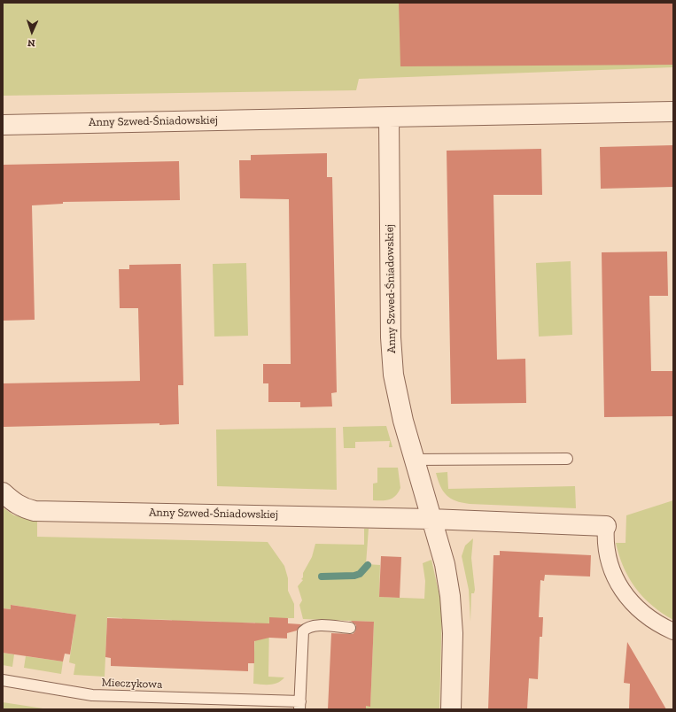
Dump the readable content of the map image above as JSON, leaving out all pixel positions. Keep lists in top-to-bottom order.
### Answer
{
  "streets": {
    "street": ["Anny Szwed-Śniadowskiej"],
    "lane": ["Mieczykowa"]
  },
  "north": "bottom"
}
